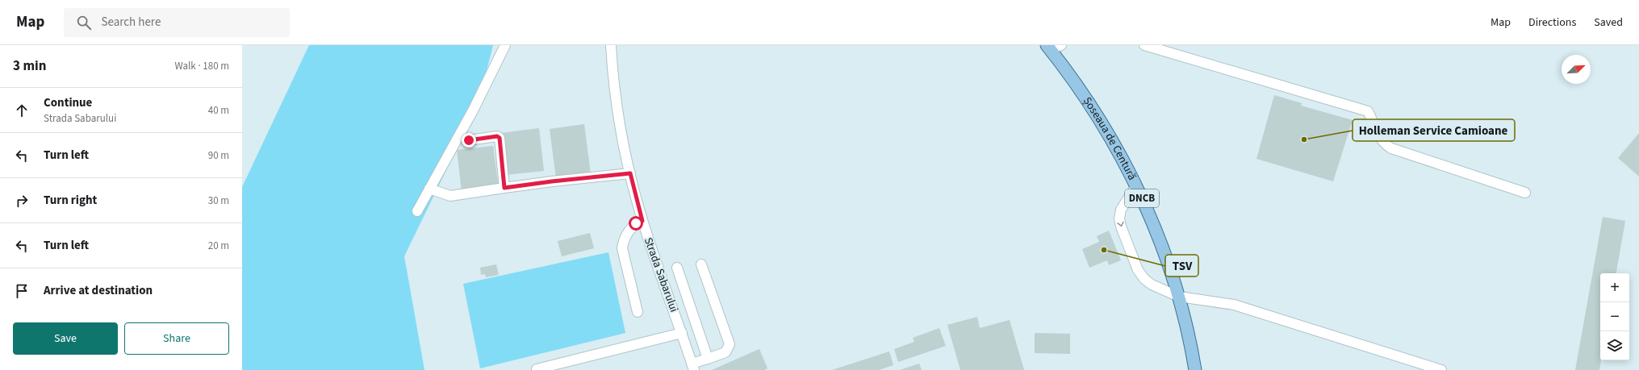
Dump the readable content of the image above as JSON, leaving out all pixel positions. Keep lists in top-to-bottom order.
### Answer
{
  "streets": {
    "main road": ["Șoseaua de Centură", "DNCB"],
    "street": ["Strada Sabarului"]
  },
  "places": ["Holleman Service Camioane", "TSV"],
  "north": "top right",
  "page": {
    "header": "Map",
    "search": "Search here",
    "nav": ["Map", "Directions", "Saved"],
    "heading": ["3 min", "Walk · 180 m"],
    "list": [
      ["Continue", "Strada Sabarului", "40 m"],
      ["Turn left", "90 m"],
      ["Turn right", "30 m"],
      ["Turn left", "20 m"],
      "Arrive at destination"
    ],
    "map_buttons": ["+", "−"],
    "buttons": ["Save", "Share"]
  }
}
